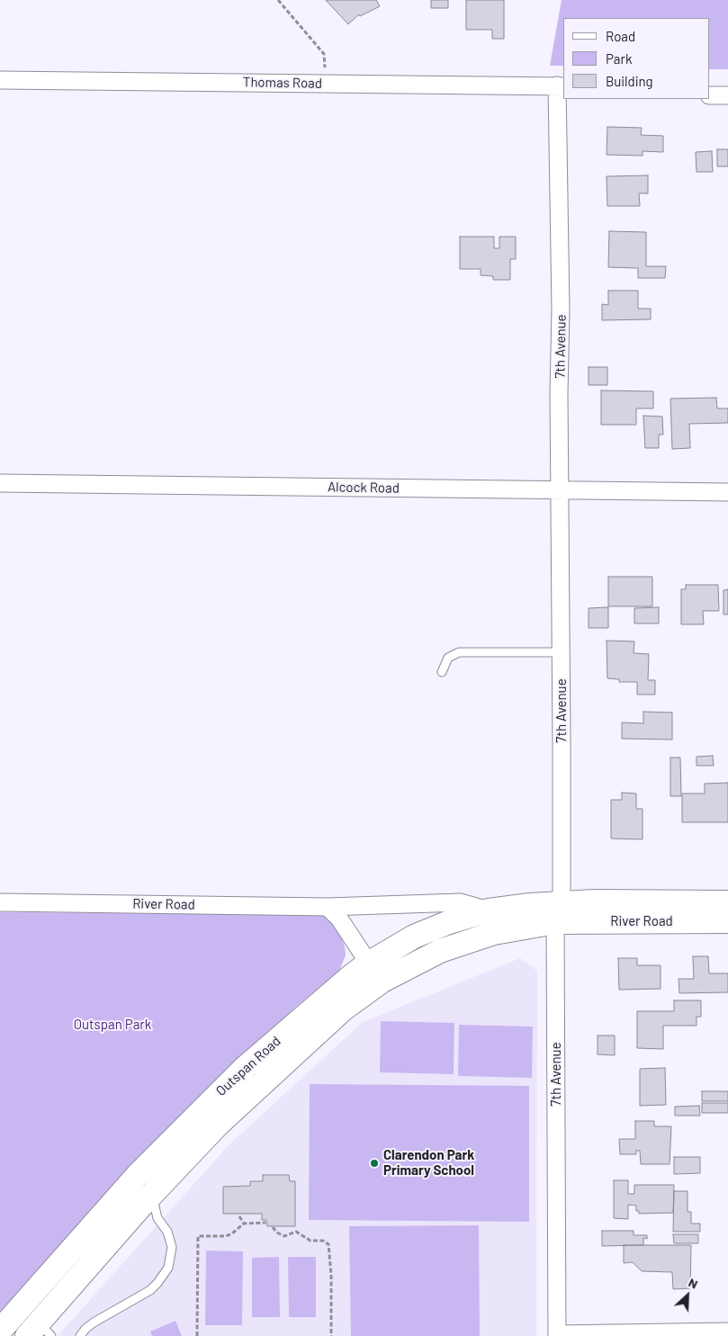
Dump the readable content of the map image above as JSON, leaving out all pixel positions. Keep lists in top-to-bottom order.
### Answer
{
  "streets": {
    "main road": ["River Road", "Outspan Road"],
    "street": ["Thomas Road", "7th Avenue", "Alcock Road"]
  },
  "crossings": [
    ["Thomas Road", "7th Avenue"],
    ["7th Avenue", "Alcock Road"],
    ["7th Avenue", "River Road"],
    ["7th Avenue", "Outspan Road"],
    ["River Road", "Outspan Road"]
  ],
  "parks": ["Outspan Park"],
  "places": ["Clarendon Park Primary School"],
  "legend": ["Road", "Park", "Building"],
  "north": "top right"
}
